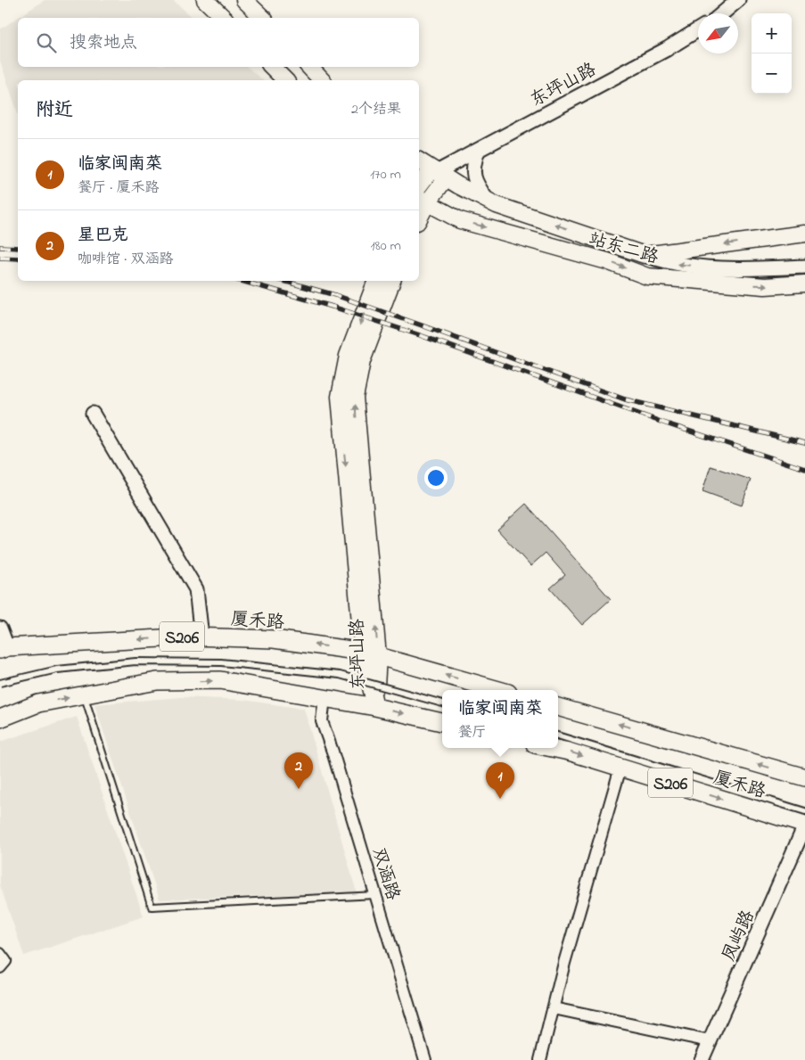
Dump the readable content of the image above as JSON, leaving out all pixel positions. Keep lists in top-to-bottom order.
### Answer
{
  "streets": {
    "main road": [
      "东坪山路",
      "站东二路",
      "厦禾路",
      "S206"
    ],
    "street": ["双涵路", "凤屿路"]
  },
  "crossings": [
    ["东坪山路", "站东二路"],
    ["东坪山路", "厦禾路"],
    ["厦禾路", "凤屿路"]
  ],
  "north": "bottom left",
  "page": {
    "map_buttons": ["+", "−"],
    "search": "搜索地点",
    "heading": ["附近", "2个结果"],
    "list": [
      {
        "mark": "1",
        "name": "临家闽南菜",
        "note": "餐厅 · 厦禾路",
        "value": "170 m"
      },
      {
        "mark": "2",
        "name": "星巴克",
        "note": "咖啡馆 · 双涵路",
        "value": "180 m"
      }
    ],
    "popup": ["临家闽南菜", "餐厅"],
    "pins": ["2", "1"]
  }
}
